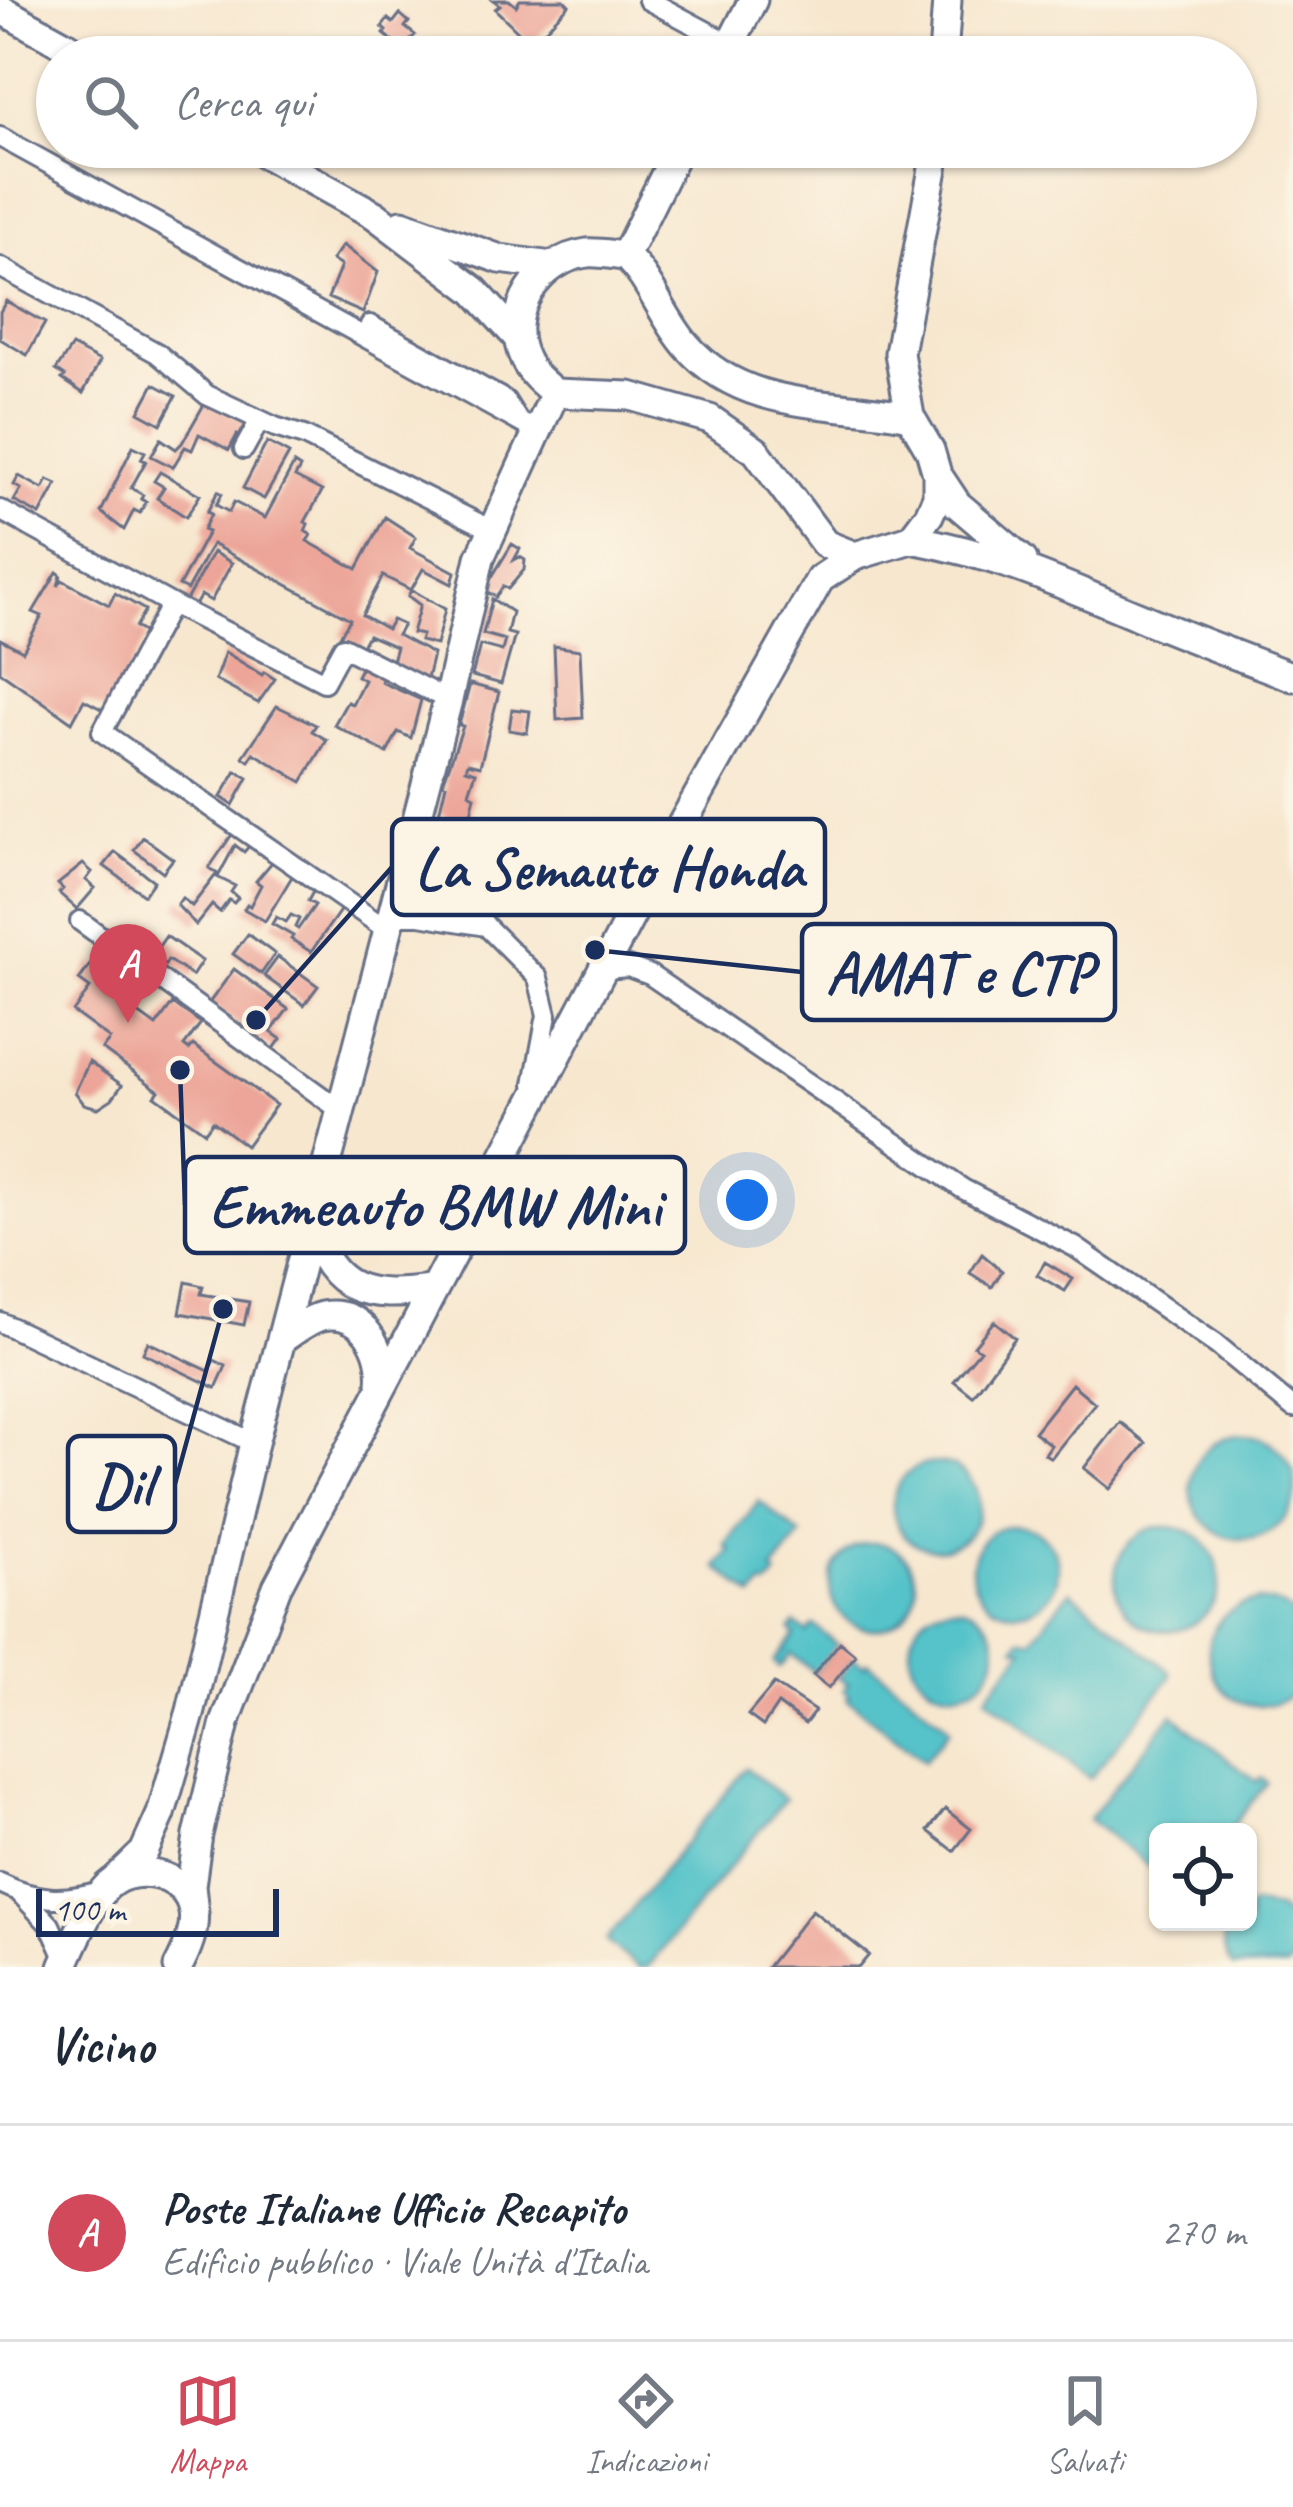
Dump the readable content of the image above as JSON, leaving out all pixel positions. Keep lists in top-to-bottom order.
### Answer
{
  "places": [
    "AMAT e CTP",
    "La Semauto Honda",
    "Emmeauto BMW Mini",
    "Dil"
  ],
  "scale_bar": "100 m",
  "page": {
    "search": "Cerca qui",
    "pins": "A",
    "scale": "100 m",
    "heading": "Vicino",
    "list": [
      {
        "mark": "A",
        "name": "Poste Italiane Ufficio Recapito",
        "note": "Edificio pubblico · Viale Unità d'Italia",
        "value": "270 m"
      }
    ],
    "nav": ["Mappa", "Indicazioni", "Salvati"]
  }
}
